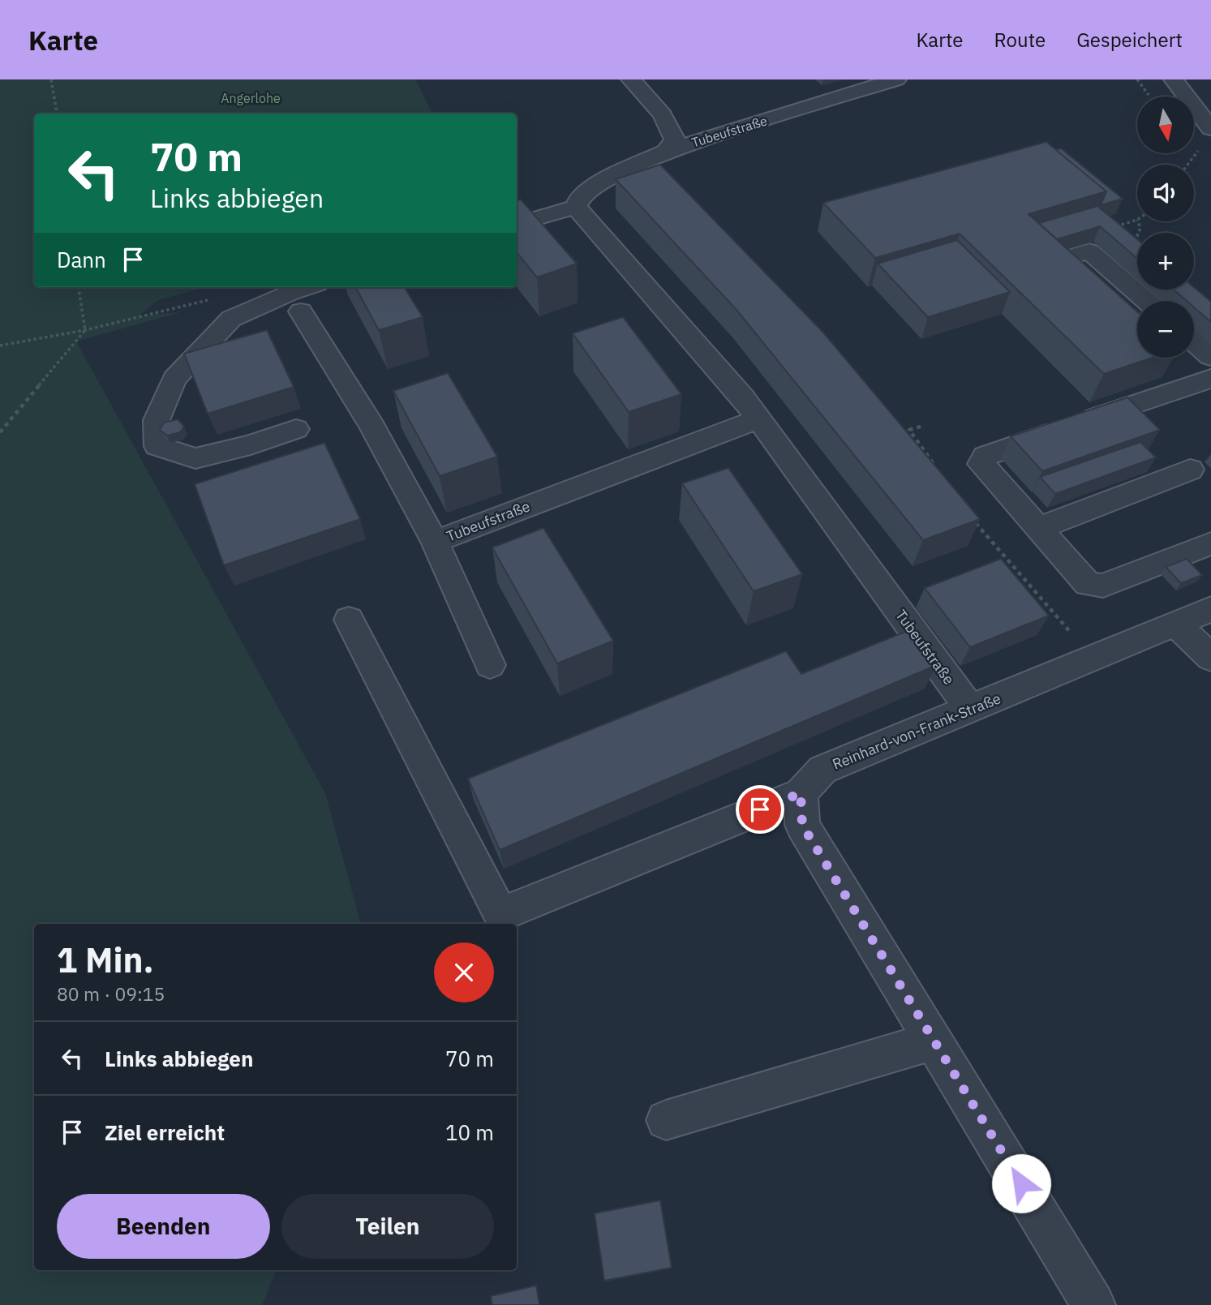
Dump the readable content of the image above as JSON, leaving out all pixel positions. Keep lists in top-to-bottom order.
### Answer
{
  "streets": {
    "street": ["Tubeufstraße", "Reinhard-von-Frank-Straße"]
  },
  "crossings": [
    ["Tubeufstraße", "Reinhard-von-Frank-Straße"]
  ],
  "parks": ["Angerlohe"],
  "north": "bottom",
  "page": {
    "header": "Karte",
    "nav": ["Karte", "Route", "Gespeichert"],
    "map_buttons": ["+", "−"],
    "turn": ["70 m", "Links abbiegen"],
    "then": "Dann",
    "heading": ["1 Min.", "80 m · 09:15"],
    "list": [
      {
        "name": "Links abbiegen",
        "value": "70 m"
      },
      {
        "name": "Ziel erreicht",
        "value": "10 m"
      }
    ],
    "buttons": ["Beenden", "Teilen"]
  }
}
